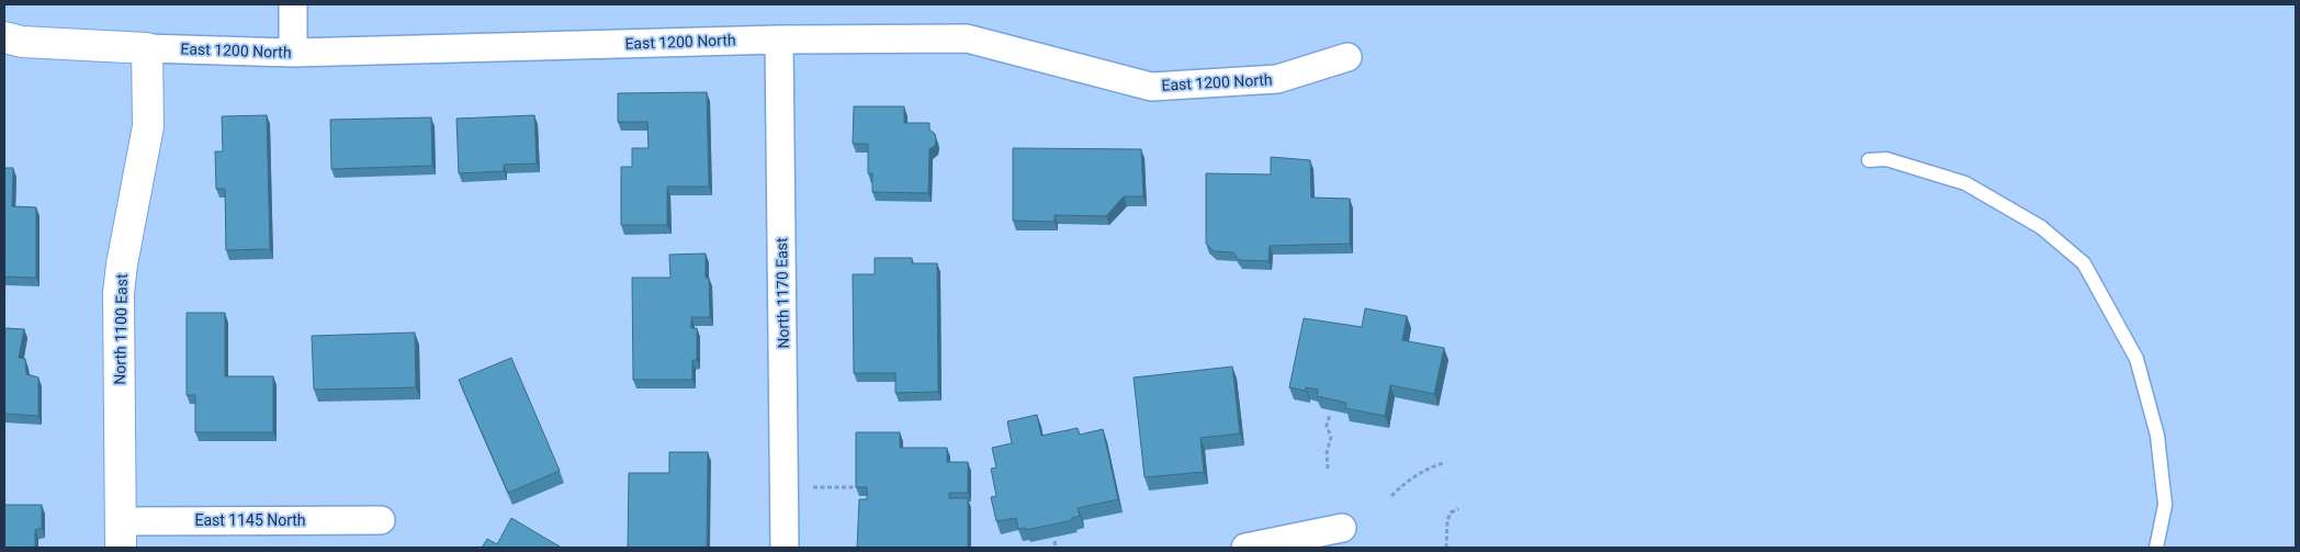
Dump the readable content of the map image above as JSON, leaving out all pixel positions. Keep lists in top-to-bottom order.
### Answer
{
  "streets": {
    "street": [
      "East 1200 North",
      "North 1170 East",
      "North 1100 East",
      "East 1145 North"
    ]
  },
  "crossings": [
    ["East 1200 North", "North 1170 East"],
    ["East 1200 North", "North 1100 East"],
    ["North 1100 East", "East 1145 North"]
  ]
}
